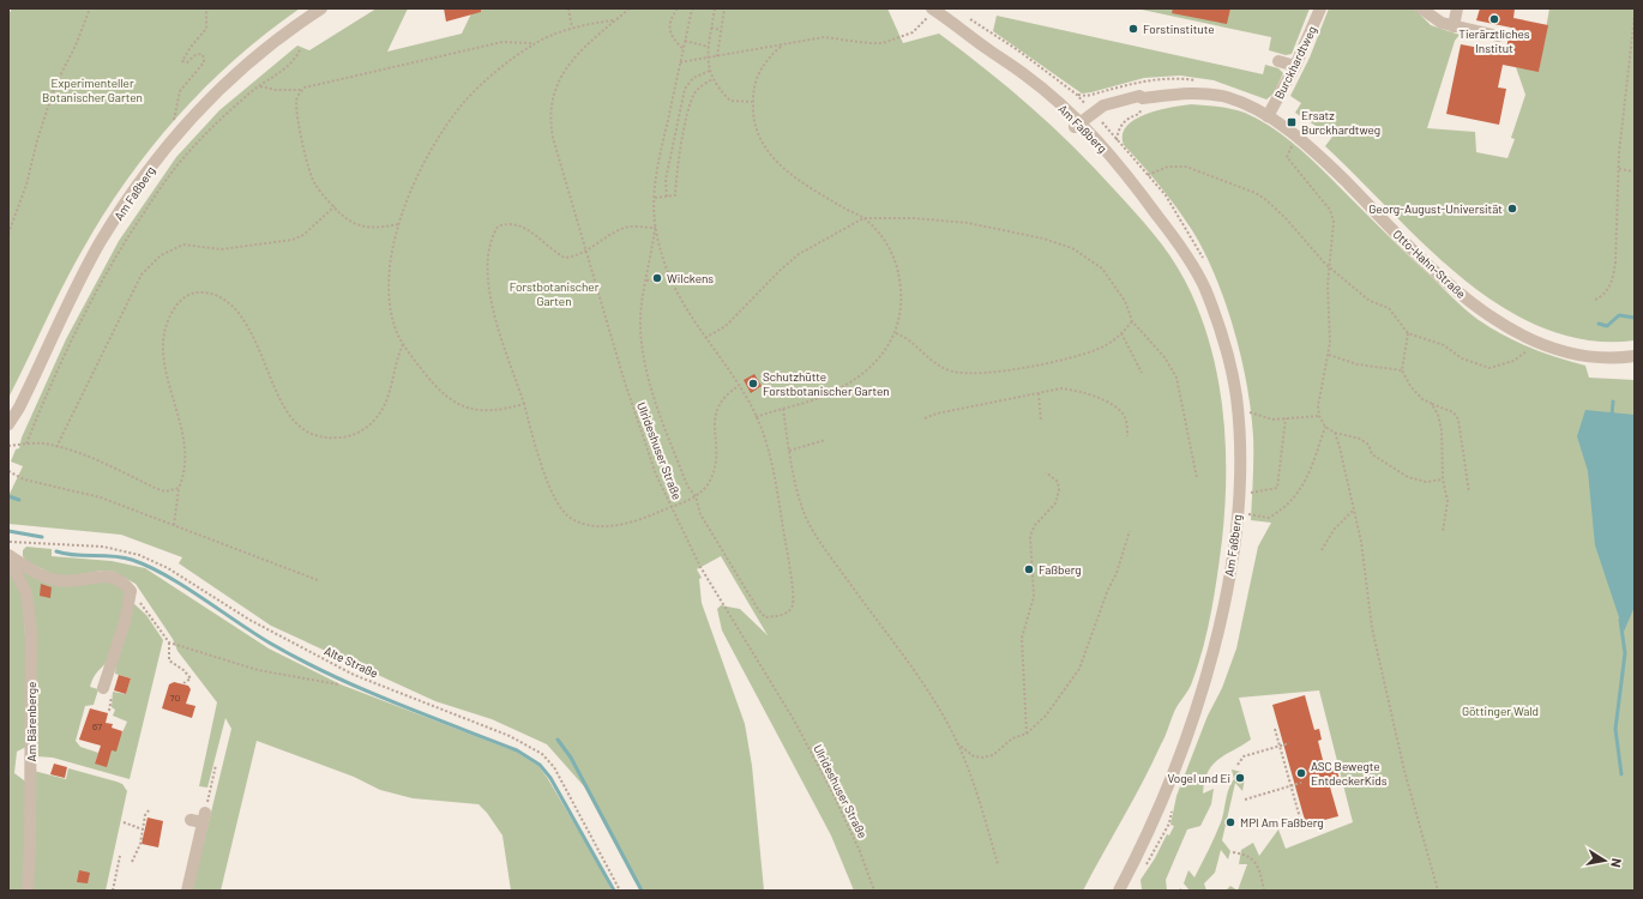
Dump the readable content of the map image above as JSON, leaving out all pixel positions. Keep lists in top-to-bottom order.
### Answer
{
  "streets": {
    "street": [
      "Burckhardtweg",
      "Am Faßberg",
      "Otto-Hahn-Straße",
      "Am Bärenberge"
    ],
    "path": ["Ulrideshuser Straße", "Alte Straße"]
  },
  "crossings": [
    ["Burckhardtweg", "Otto-Hahn-Straße"],
    ["Am Faßberg", "Otto-Hahn-Straße"]
  ],
  "parks": ["Experimenteller Botanischer Garten", "Forstbotanischer Garten", "Göttinger Wald"],
  "places": {
    "other": [
      "Tierärztliches Institut",
      "Forstinstitute",
      "Georg-August-Universität",
      "Wilckens",
      "Schutzhütte Forstbotanischer Garten",
      "Faßberg",
      "ASC Bewegte EntdeckerKids",
      "Vogel und Ei",
      "MPI Am Faßberg"
    ],
    "transit": ["Ersatz Burckhardtweg"]
  },
  "house_numbers": ["70", "67"],
  "north": "right"
}
